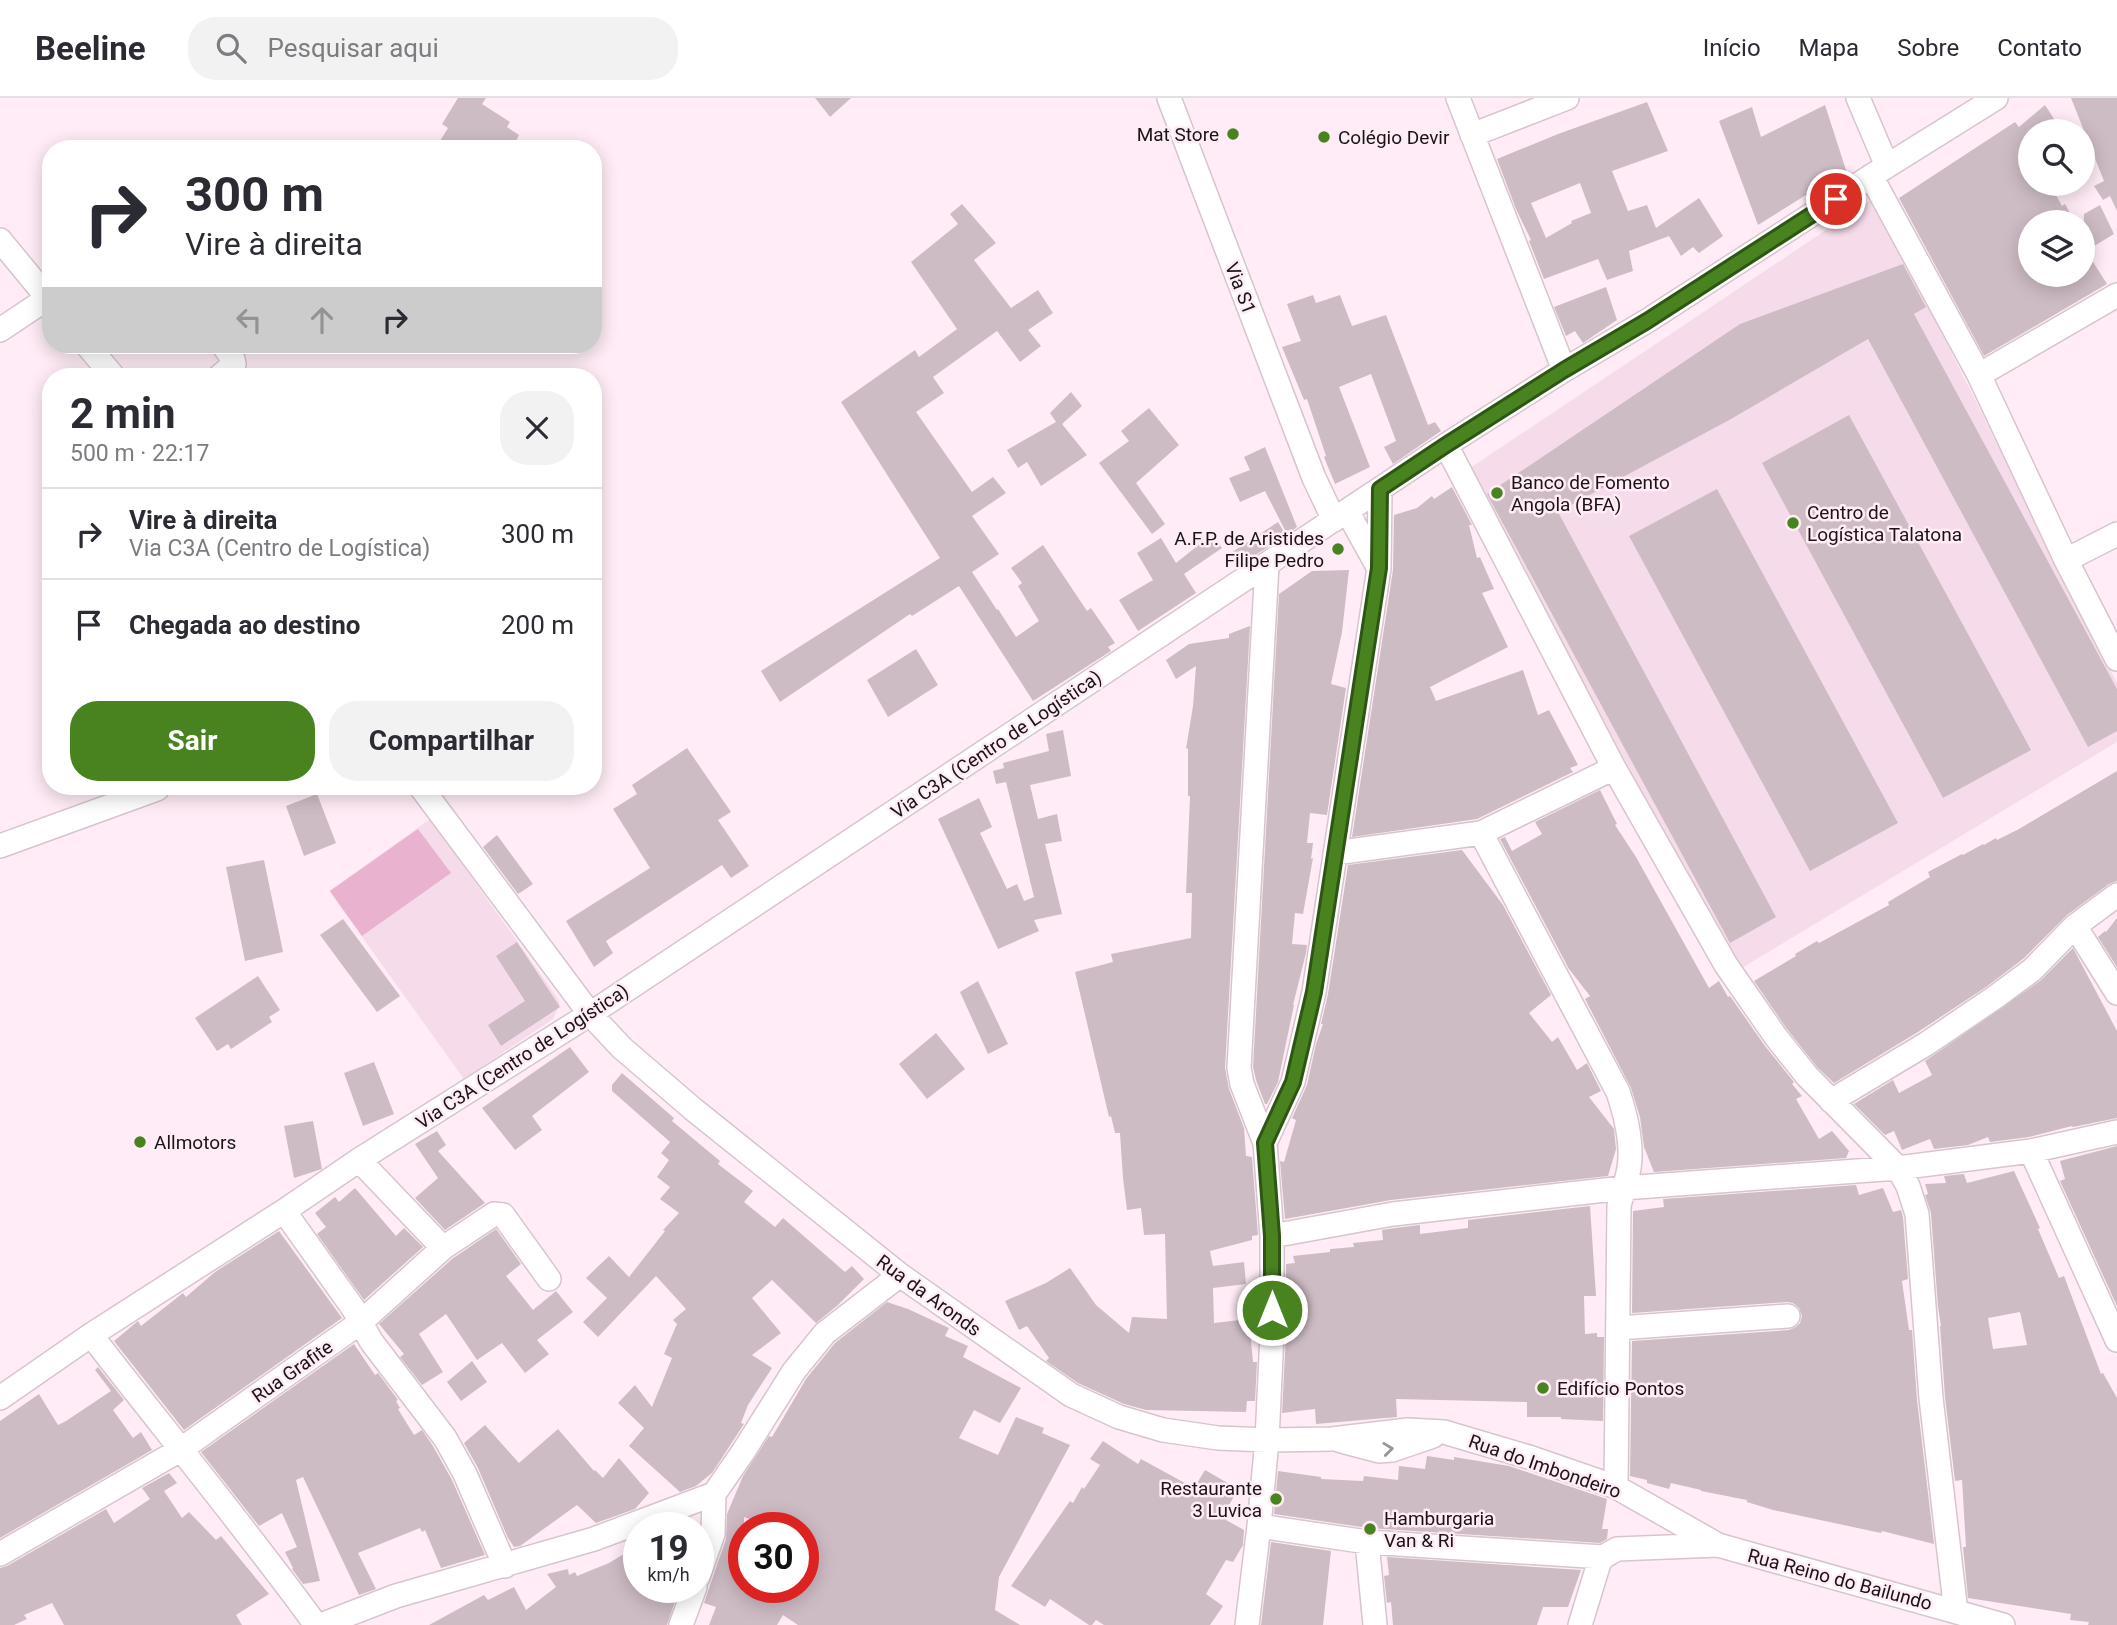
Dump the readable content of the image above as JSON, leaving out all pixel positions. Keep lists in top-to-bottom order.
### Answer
{
  "streets": {
    "street": [
      "Via S1",
      "Via C3A (Centro de Logística)",
      "Rua da Aronds",
      "Rua Grafite",
      "Rua do Imbondeiro",
      "Rua Reino do Bailundo"
    ]
  },
  "crossings": [
    ["Via S1", "Via C3A (Centro de Logística)"],
    ["Via C3A (Centro de Logística)", "Rua da Aronds"],
    ["Rua da Aronds", "Rua do Imbondeiro"],
    ["Rua do Imbondeiro", "Rua Reino do Bailundo"]
  ],
  "places": [
    "Mat Store",
    "Colégio Devir",
    "Banco de Fomento Angola (BFA)",
    "Centro de Logística Talatona",
    "A.F.P. de Aristides Filipe Pedro",
    "Allmotors",
    "Edifício Pontos",
    "Restaurante 3 Luvica",
    "Hamburgaria Van & Ri"
  ],
  "page": {
    "header": "Beeline",
    "search": "Pesquisar aqui",
    "nav": [
      "Início",
      "Mapa",
      "Sobre",
      "Contato"
    ],
    "turn": ["300 m", "Vire à direita"],
    "heading": ["2 min", "500 m · 22:17"],
    "list": [
      {
        "name": "Vire à direita",
        "note": "Via C3A (Centro de Logística)",
        "value": "300 m"
      },
      {
        "name": "Chegada ao destino",
        "value": "200 m"
      }
    ],
    "buttons": ["Sair", "Compartilhar"],
    "speed": "19 km/h",
    "limit": "30"
  }
}
